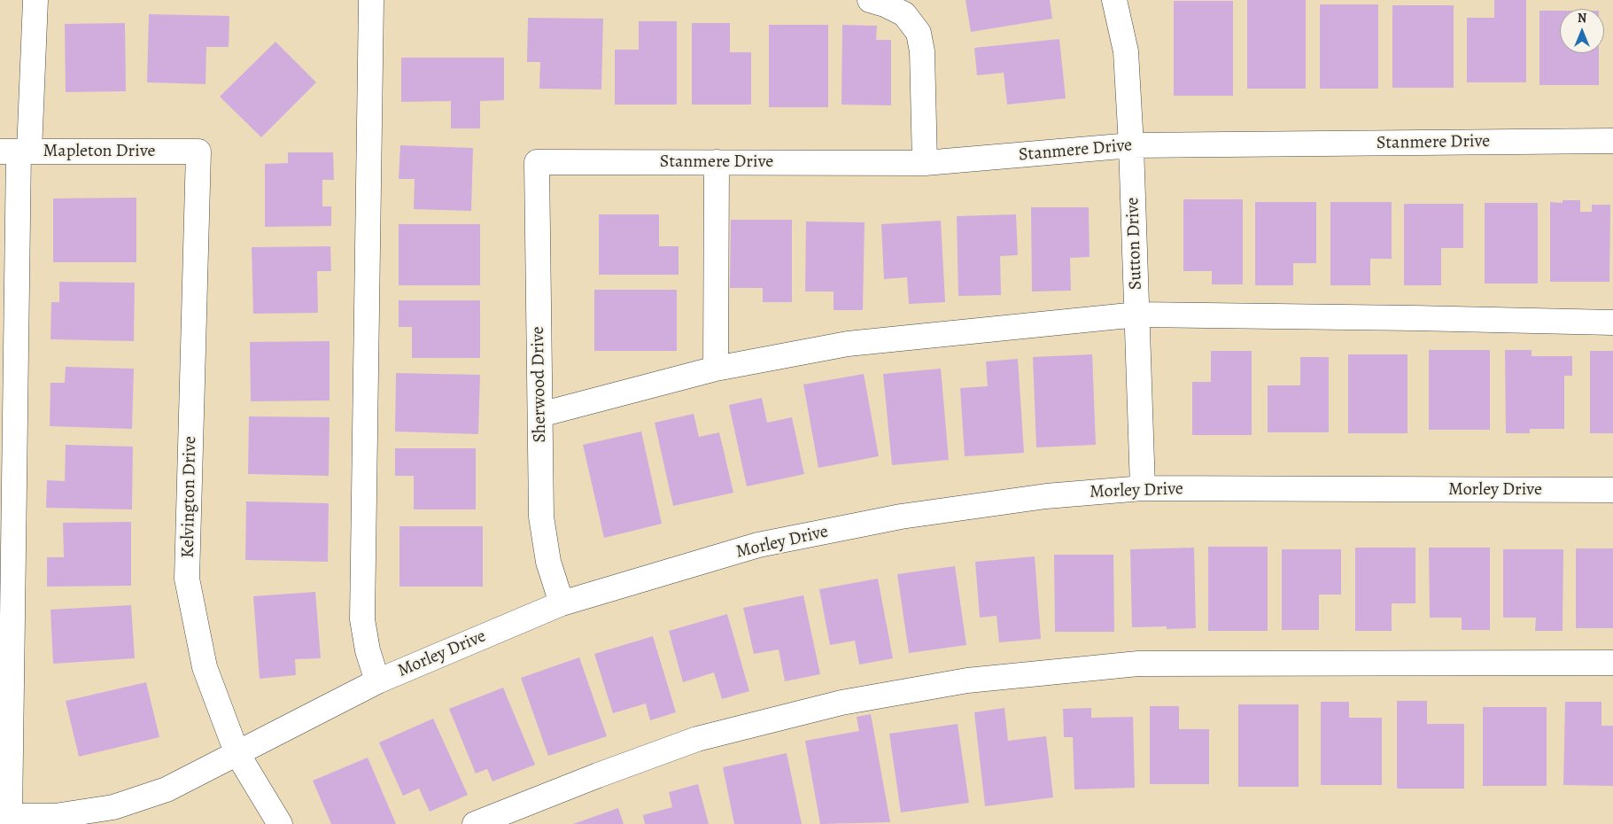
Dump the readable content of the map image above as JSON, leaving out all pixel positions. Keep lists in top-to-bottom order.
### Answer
{
  "streets": {
    "street": [
      "Stanmere Drive",
      "Mapleton Drive",
      "Sutton Drive",
      "Sherwood Drive",
      "Morley Drive",
      "Kelvington Drive"
    ]
  },
  "crossings": [
    ["Stanmere Drive", "Sutton Drive"],
    ["Stanmere Drive", "Sherwood Drive"],
    ["Mapleton Drive", "Kelvington Drive"],
    ["Sutton Drive", "Morley Drive"],
    ["Sherwood Drive", "Morley Drive"],
    ["Morley Drive", "Kelvington Drive"]
  ],
  "north": "top"
}
